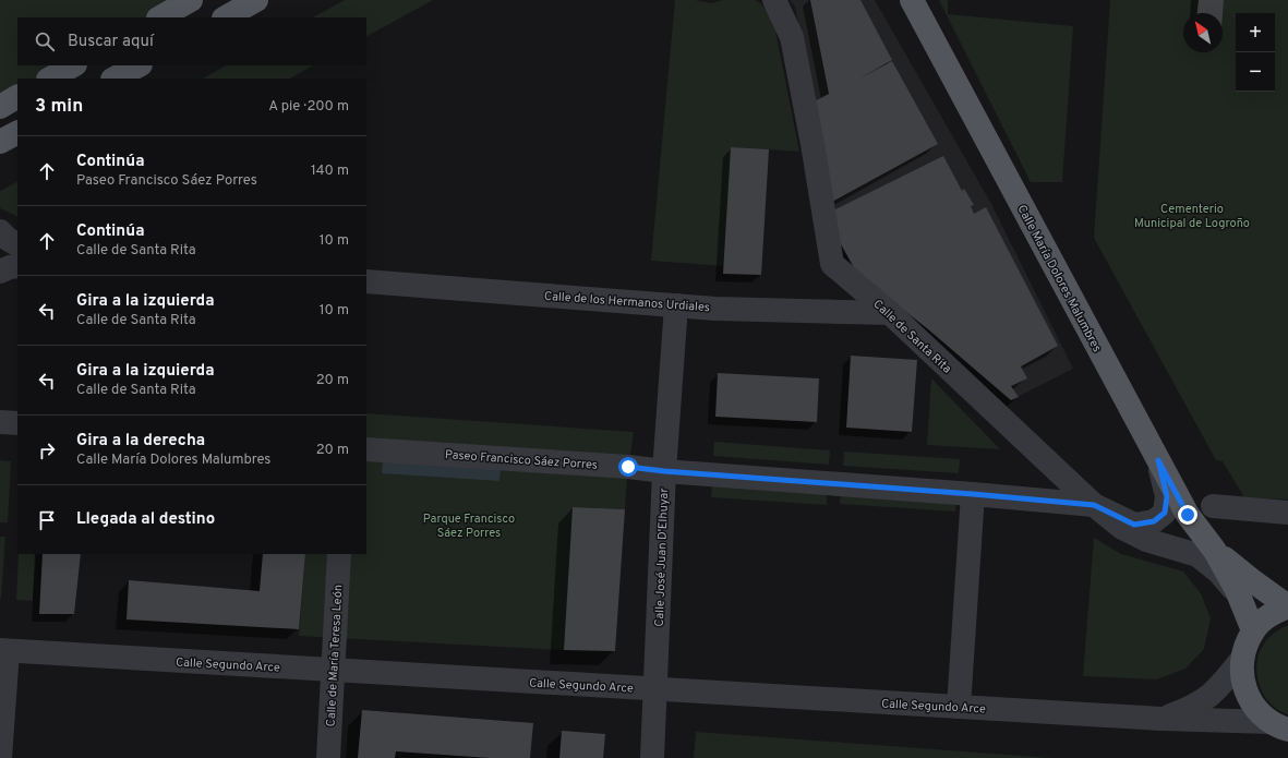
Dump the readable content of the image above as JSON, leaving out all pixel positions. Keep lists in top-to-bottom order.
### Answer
{
  "streets": {
    "main road": ["Calle María Dolores Malumbres"],
    "street": [
      "Calle de los Hermanos Urdiales",
      "Calle de Santa Rita",
      "Paseo Francisco Sáez Porres",
      "Calle José Juan D'Elhuyar",
      "Calle de María Teresa León",
      "Calle Segundo Arce"
    ]
  },
  "crossings": [
    ["Calle María Dolores Malumbres", "Calle de Santa Rita"],
    ["Calle de los Hermanos Urdiales", "Calle de Santa Rita"],
    ["Calle de los Hermanos Urdiales", "Calle José Juan D'Elhuyar"],
    ["Calle de Santa Rita", "Paseo Francisco Sáez Porres"],
    ["Paseo Francisco Sáez Porres", "Calle José Juan D'Elhuyar"],
    ["Calle José Juan D'Elhuyar", "Calle Segundo Arce"],
    ["Calle de María Teresa León", "Calle Segundo Arce"]
  ],
  "parks": ["Cementerio Municipal de Logroño", "Parque Francisco Sáez Porres"],
  "north": "top left",
  "page": {
    "map_buttons": ["+", "−"],
    "search": "Buscar aquí",
    "heading": ["3 min", "A pie · 200 m"],
    "list": [
      ["Continúa", "Paseo Francisco Sáez Porres", "140 m"],
      ["Continúa", "Calle de Santa Rita", "10 m"],
      ["Gira a la izquierda", "Calle de Santa Rita", "10 m"],
      ["Gira a la izquierda", "Calle de Santa Rita", "20 m"],
      ["Gira a la derecha", "Calle María Dolores Malumbres", "20 m"],
      "Llegada al destino"
    ]
  }
}
